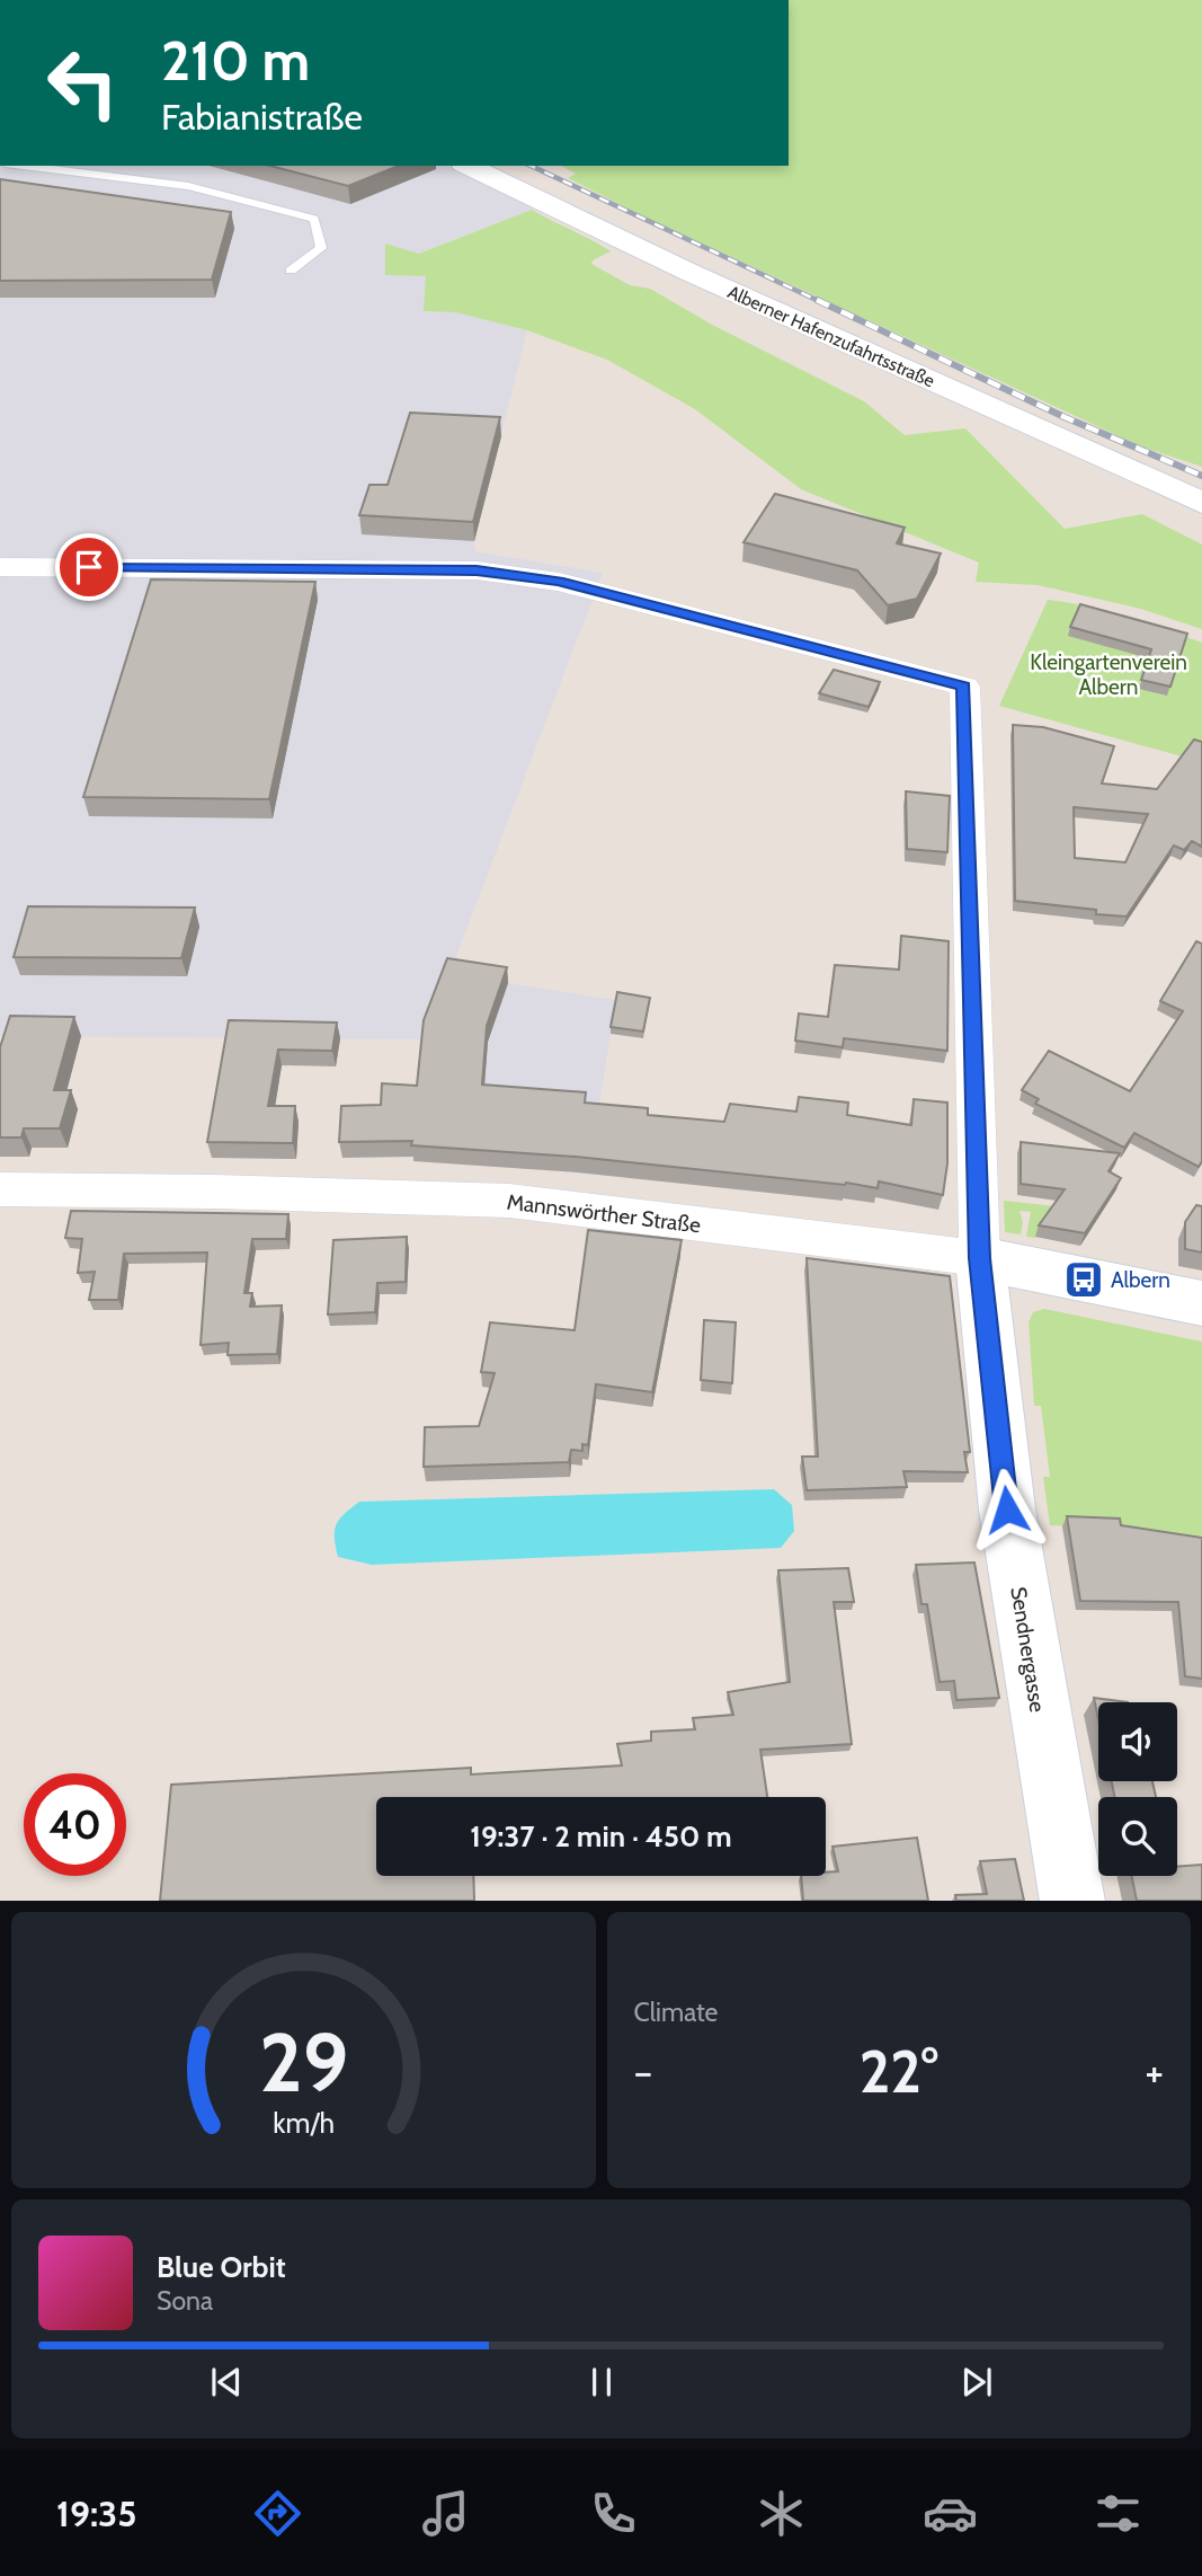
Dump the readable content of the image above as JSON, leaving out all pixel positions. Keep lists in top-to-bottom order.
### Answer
{
  "streets": {
    "main road": ["Alberner Hafenzufahrtsstraße", "Mannswörther Straße", "Sendnergasse"]
  },
  "crossings": [
    ["Mannswörther Straße", "Sendnergasse"]
  ],
  "parks": ["Kleingartenverein Albern"],
  "places": {
    "bus stop": ["Albern"]
  },
  "page": {
    "turn": ["210 m", "Fabianistraße"],
    "limit": "40",
    "trip": "19:37 · 2 min · 450 m",
    "tile": "Climate",
    "heat": ["−", "22°", "+"],
    "song": ["Blue Orbit", "Sona"],
    "tabs": "19:35",
    "gauge": ["29", "km/h"]
  }
}
